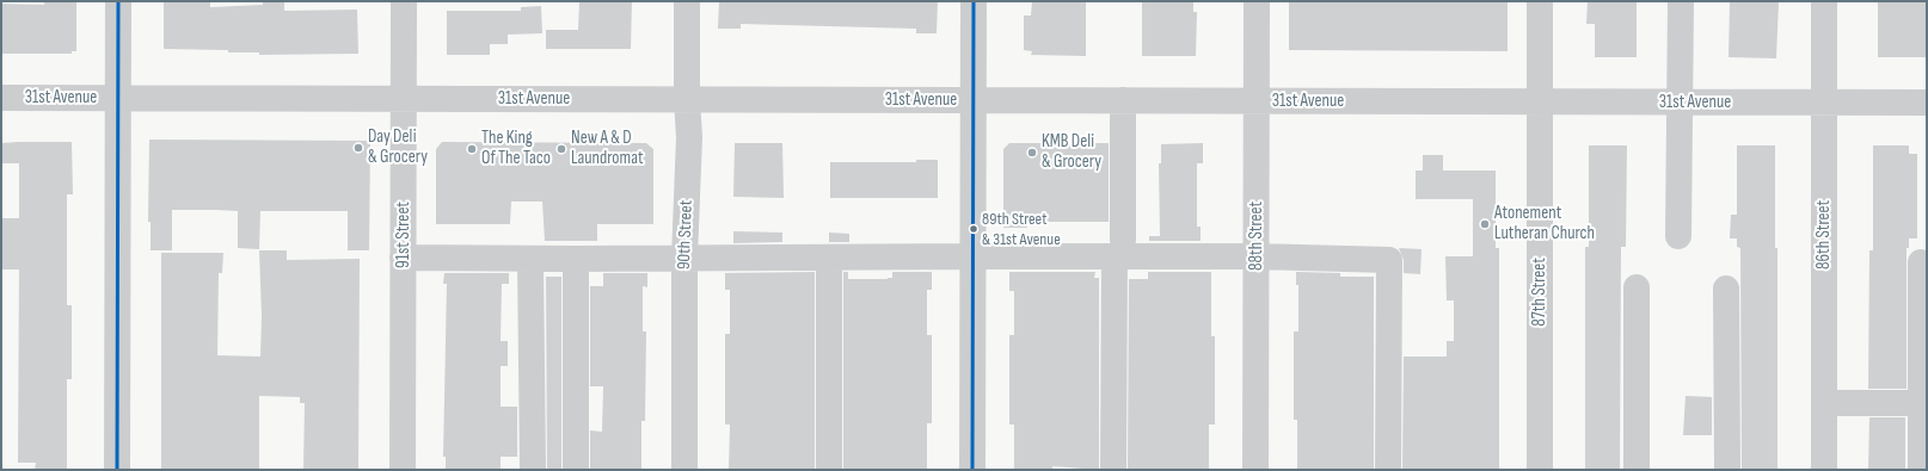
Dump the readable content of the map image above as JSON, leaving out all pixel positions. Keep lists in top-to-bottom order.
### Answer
{
  "streets": {
    "street": [
      "31st Avenue",
      "91st Street",
      "90th Street",
      "86th Street",
      "88th Street",
      "87th Street"
    ]
  },
  "crossings": [
    ["31st Avenue", "91st Street"],
    ["31st Avenue", "90th Street"],
    ["31st Avenue", "86th Street"],
    ["31st Avenue", "88th Street"],
    ["31st Avenue", "87th Street"]
  ],
  "places": [
    "Day Deli & Grocery",
    "The King Of The Taco",
    "New A & D Laundromat",
    "KMB Deli & Grocery",
    "Atonement Lutheran Church",
    "89th Street & 31st Avenue"
  ]
}
